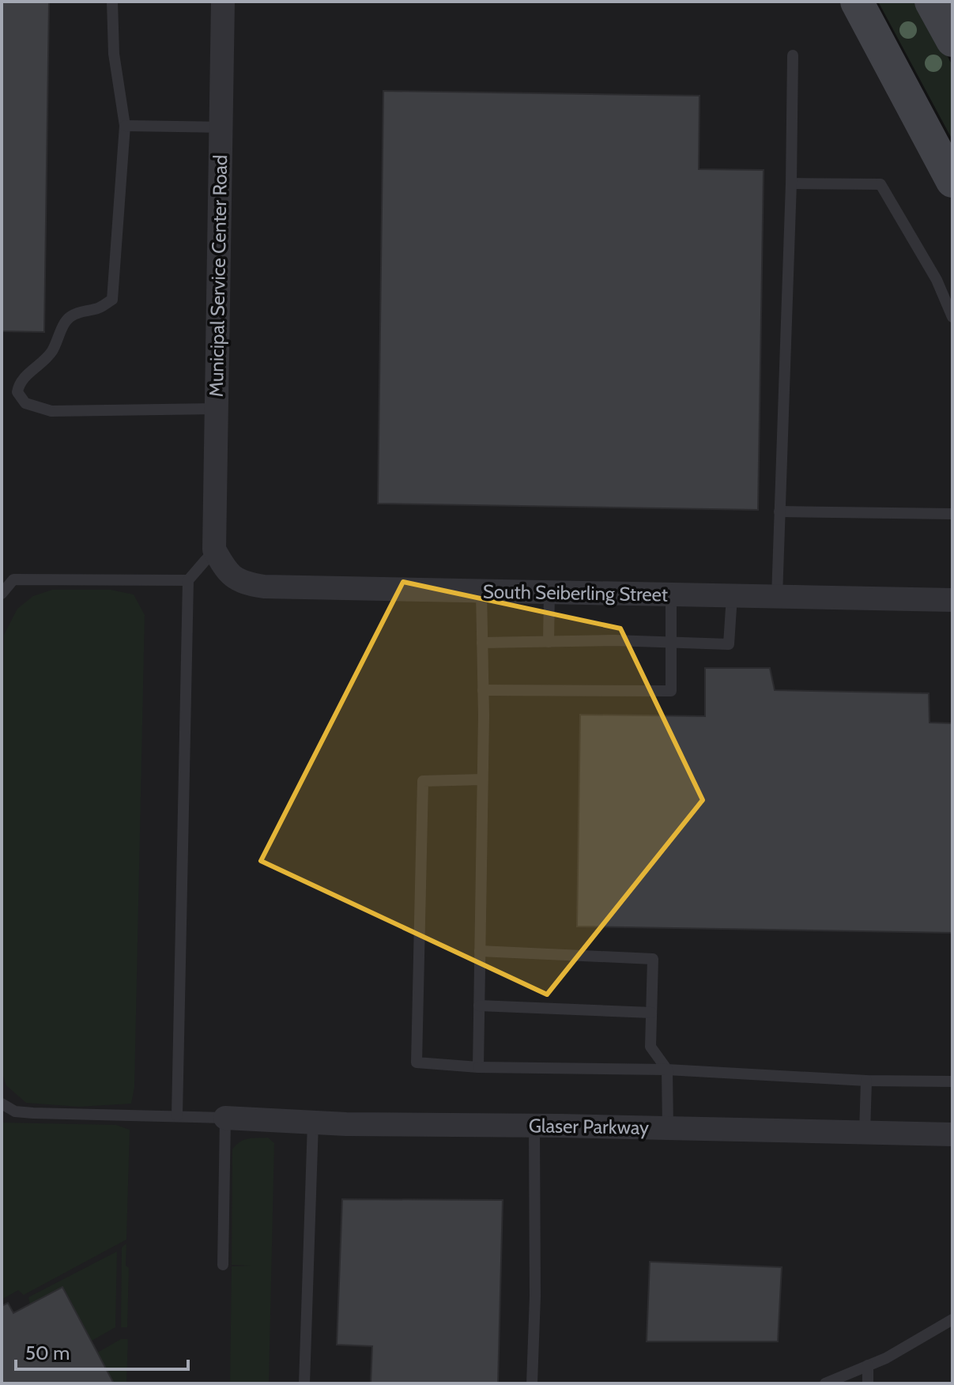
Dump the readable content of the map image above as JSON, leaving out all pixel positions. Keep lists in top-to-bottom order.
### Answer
{
  "streets": {
    "street": ["Municipal Service Center Road", "South Seiberling Street", "Glaser Parkway"]
  },
  "crossings": [
    ["Municipal Service Center Road", "South Seiberling Street"]
  ],
  "scale_bar": "50 m"
}
